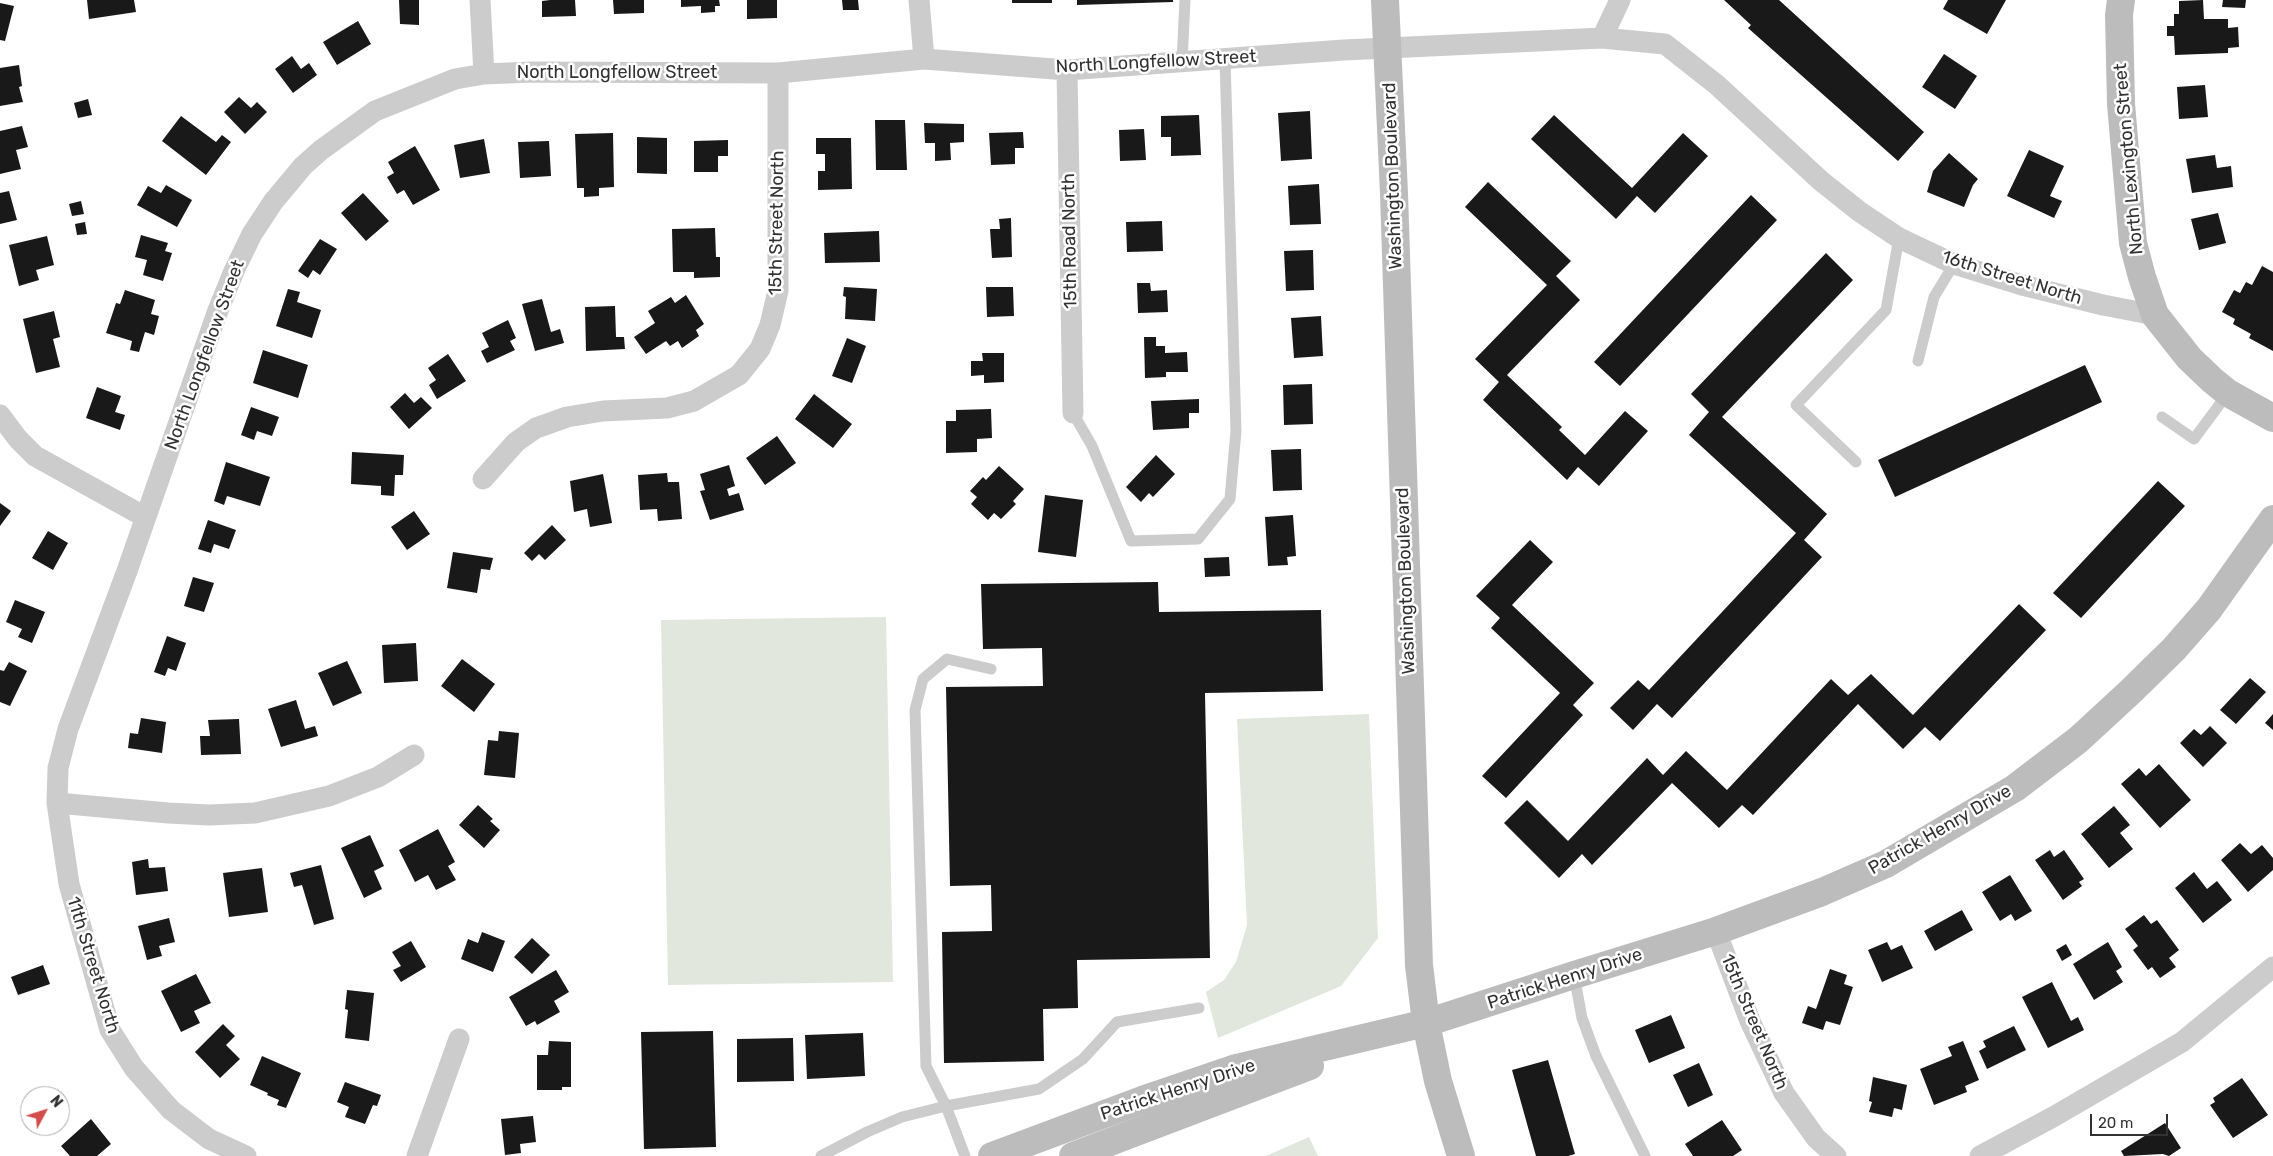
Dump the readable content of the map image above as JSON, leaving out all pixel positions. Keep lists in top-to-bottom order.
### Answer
{
  "streets": {
    "street": [
      "North Longfellow Street",
      "North Lexington Street",
      "Washington Boulevard",
      "15th Street North",
      "15th Road North",
      "16th Street North",
      "Patrick Henry Drive",
      "11th Street North"
    ]
  },
  "crossings": [
    ["North Longfellow Street", "Washington Boulevard"],
    ["North Longfellow Street", "15th Street North"],
    ["North Longfellow Street", "15th Road North"],
    ["North Longfellow Street", "16th Street North"],
    ["North Longfellow Street", "11th Street North"],
    ["North Lexington Street", "16th Street North"],
    ["Washington Boulevard", "Patrick Henry Drive"],
    ["15th Street North", "Patrick Henry Drive"]
  ],
  "scale_bar": "20 m",
  "north": "top right"
}
